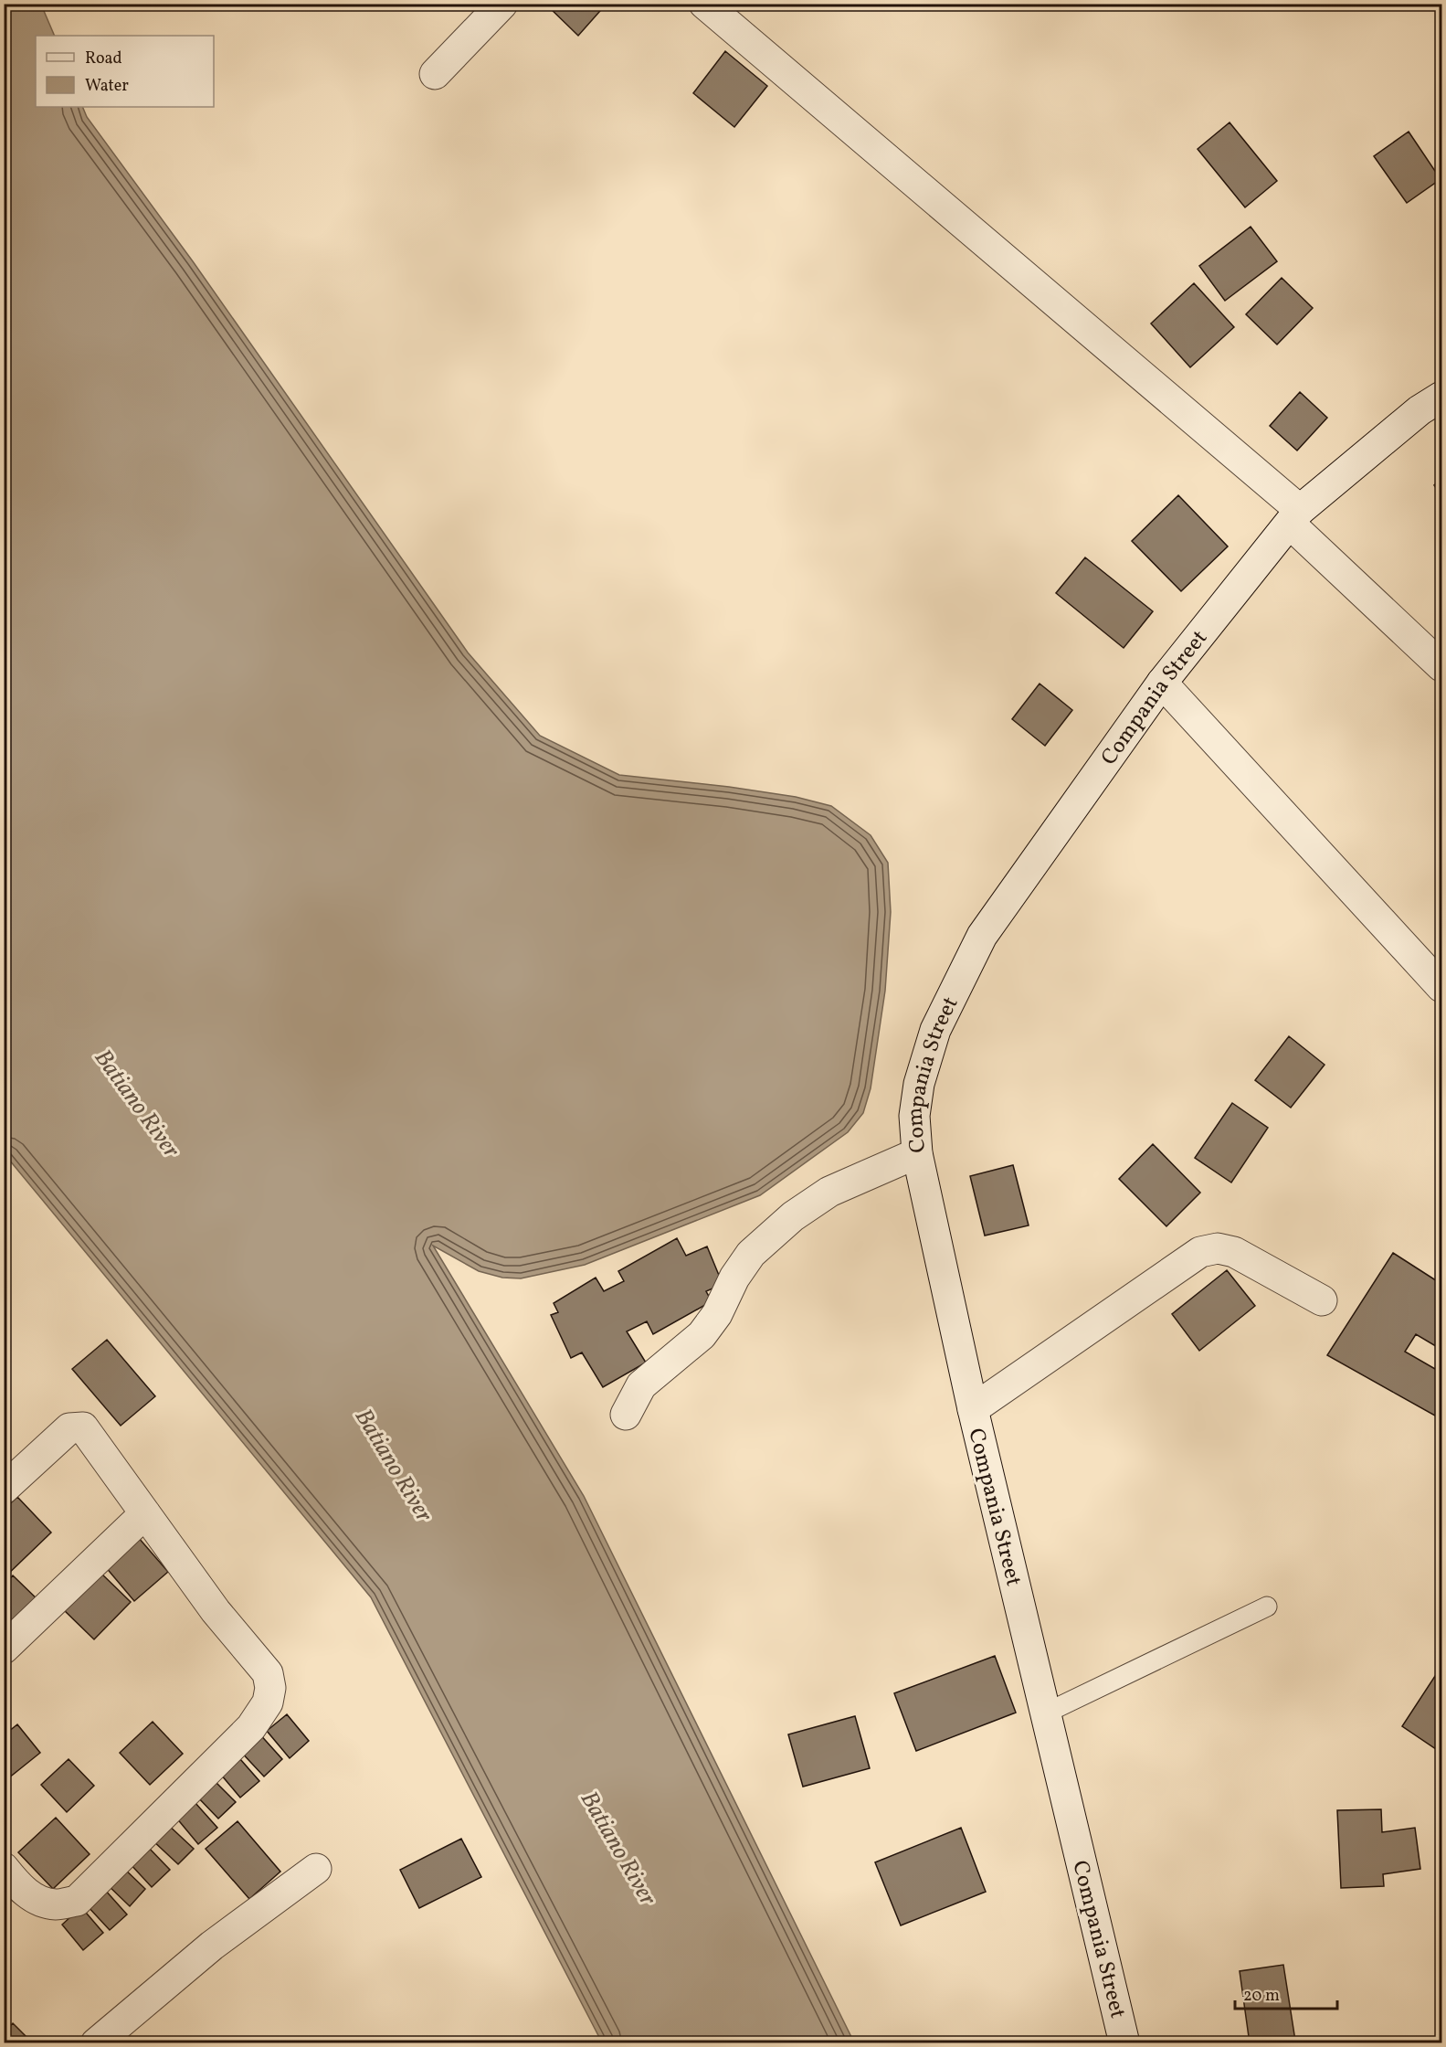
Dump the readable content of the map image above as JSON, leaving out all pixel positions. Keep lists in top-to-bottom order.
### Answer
{
  "streets": {
    "street": ["Compania Street"]
  },
  "water": ["Batiano River"],
  "legend": ["Road", "Water"],
  "scale_bar": "20 m"
}
